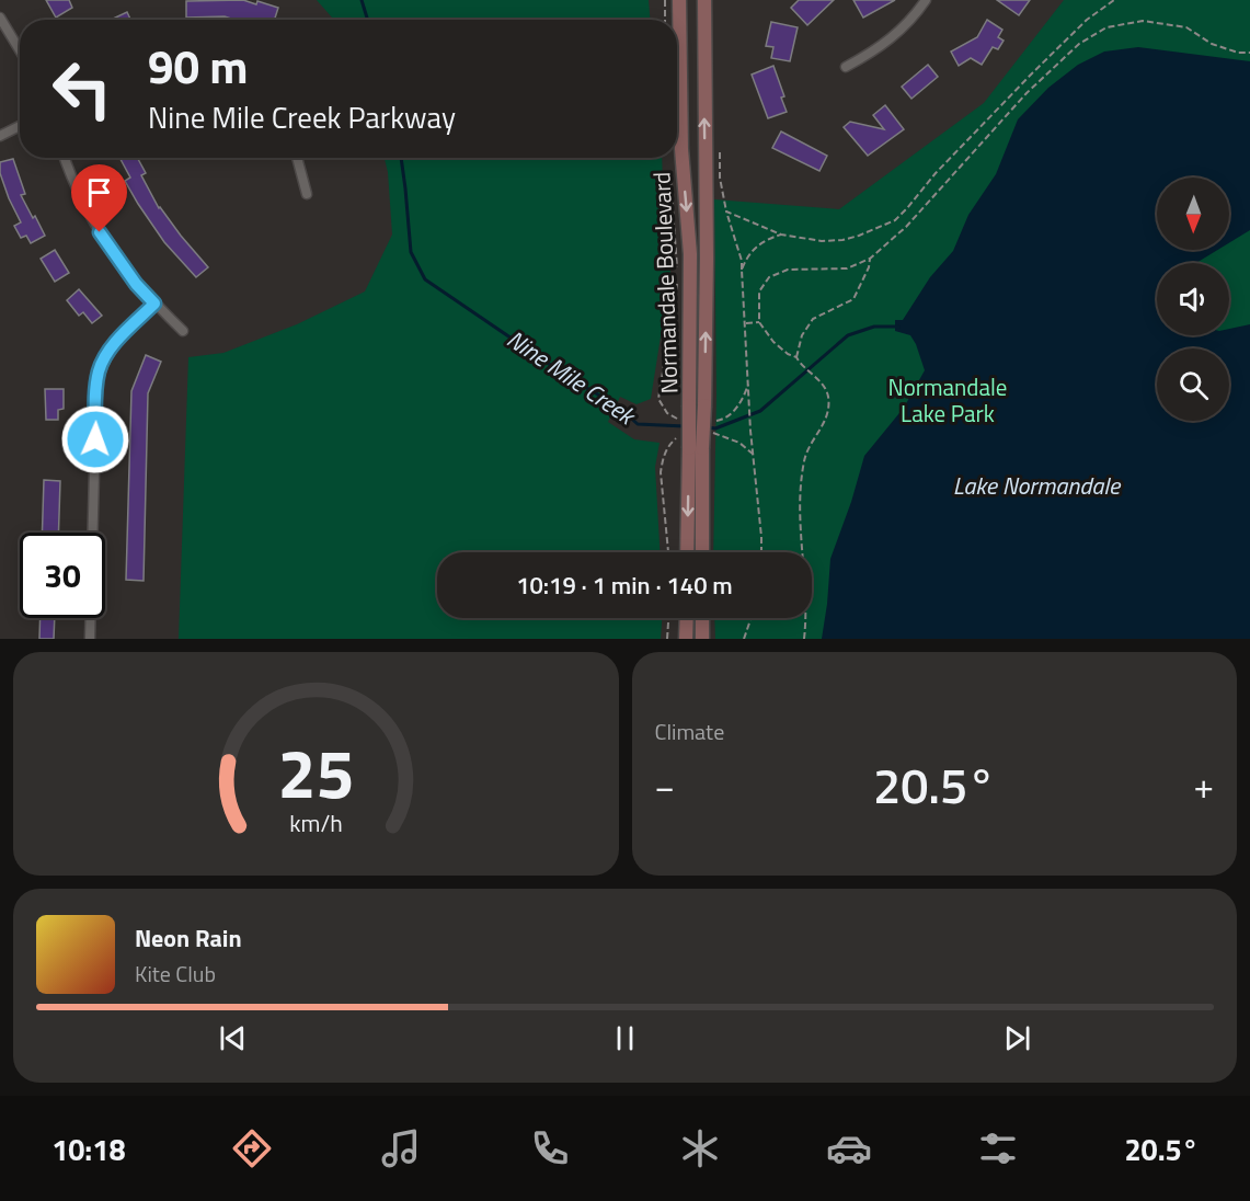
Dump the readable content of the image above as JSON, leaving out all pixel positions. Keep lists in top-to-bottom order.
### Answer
{
  "streets": {
    "main road": ["Normandale Boulevard"]
  },
  "water": ["Nine Mile Creek", "Lake Normandale"],
  "parks": ["Normandale Lake Park"],
  "north": "bottom",
  "page": {
    "turn": ["90 m", "Nine Mile Creek Parkway"],
    "limit": "30",
    "trip": "10:19 · 1 min · 140 m",
    "tile": "Climate",
    "heat": ["−", "20.5°", "+"],
    "song": ["Neon Rain", "Kite Club"],
    "tabs": ["10:18", "20.5°"],
    "gauge": ["25", "km/h"]
  }
}
